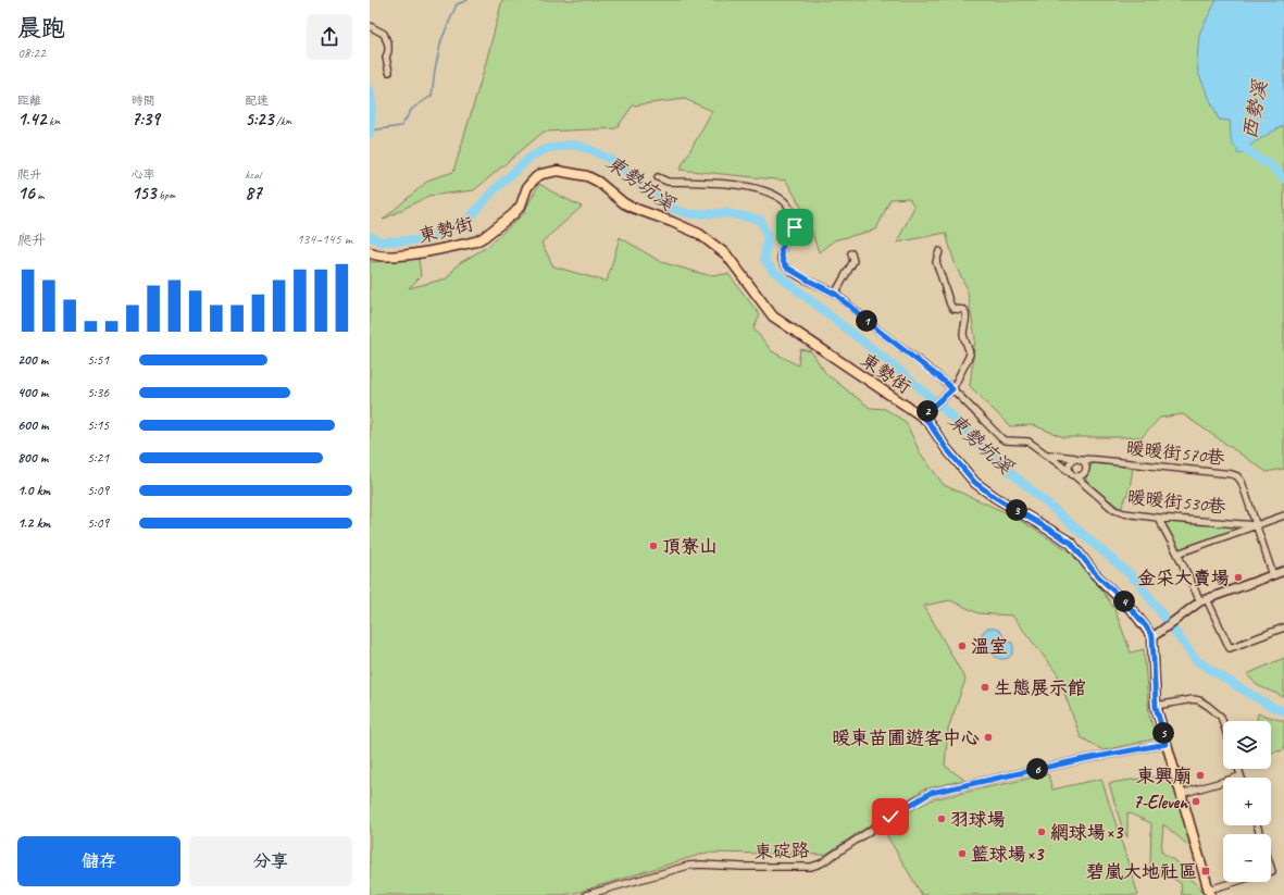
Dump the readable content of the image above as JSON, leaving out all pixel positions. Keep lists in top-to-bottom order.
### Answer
{
  "streets": {
    "main road": ["東勢街"],
    "street": ["暖暖街570巷", "暖暖街530巷", "東碇路"]
  },
  "crossings": [
    ["暖暖街570巷", "暖暖街530巷"]
  ],
  "water": ["西勢溪", "東勢坑溪"],
  "places": {
    "other": [
      "頂寮山",
      "金采大賣場",
      "溫室",
      "生態展示館",
      "暖東苗圃遊客中心",
      "東興廟",
      "7-Eleven",
      "羽球場",
      "網球場×3",
      "籃球場×3"
    ],
    "transit": ["碧嵐大地社區"]
  },
  "page": {
    "heading": ["晨跑", "08:22"],
    "stats": [
      ["距離", "1.42 km"],
      ["時間", "7:39"],
      ["配速", "5:23 /km"],
      ["爬升", "16 m"],
      ["心率", "153 bpm"],
      ["kcal", "87"]
    ],
    "chart": ["爬升", "134–145 m"],
    "pins": [
      "1",
      "2",
      "3",
      "4",
      "5",
      "6"
    ],
    "list": [
      {
        "name": "200 m",
        "note": "5:51"
      },
      {
        "name": "400 m",
        "note": "5:36"
      },
      {
        "name": "600 m",
        "note": "5:15"
      },
      {
        "name": "800 m",
        "note": "5:21"
      },
      {
        "name": "1.0 km",
        "note": "5:09"
      },
      {
        "name": "1.2 km",
        "note": "5:09"
      }
    ],
    "map_buttons": ["+", "−"],
    "buttons": ["儲存", "分享"]
  }
}
